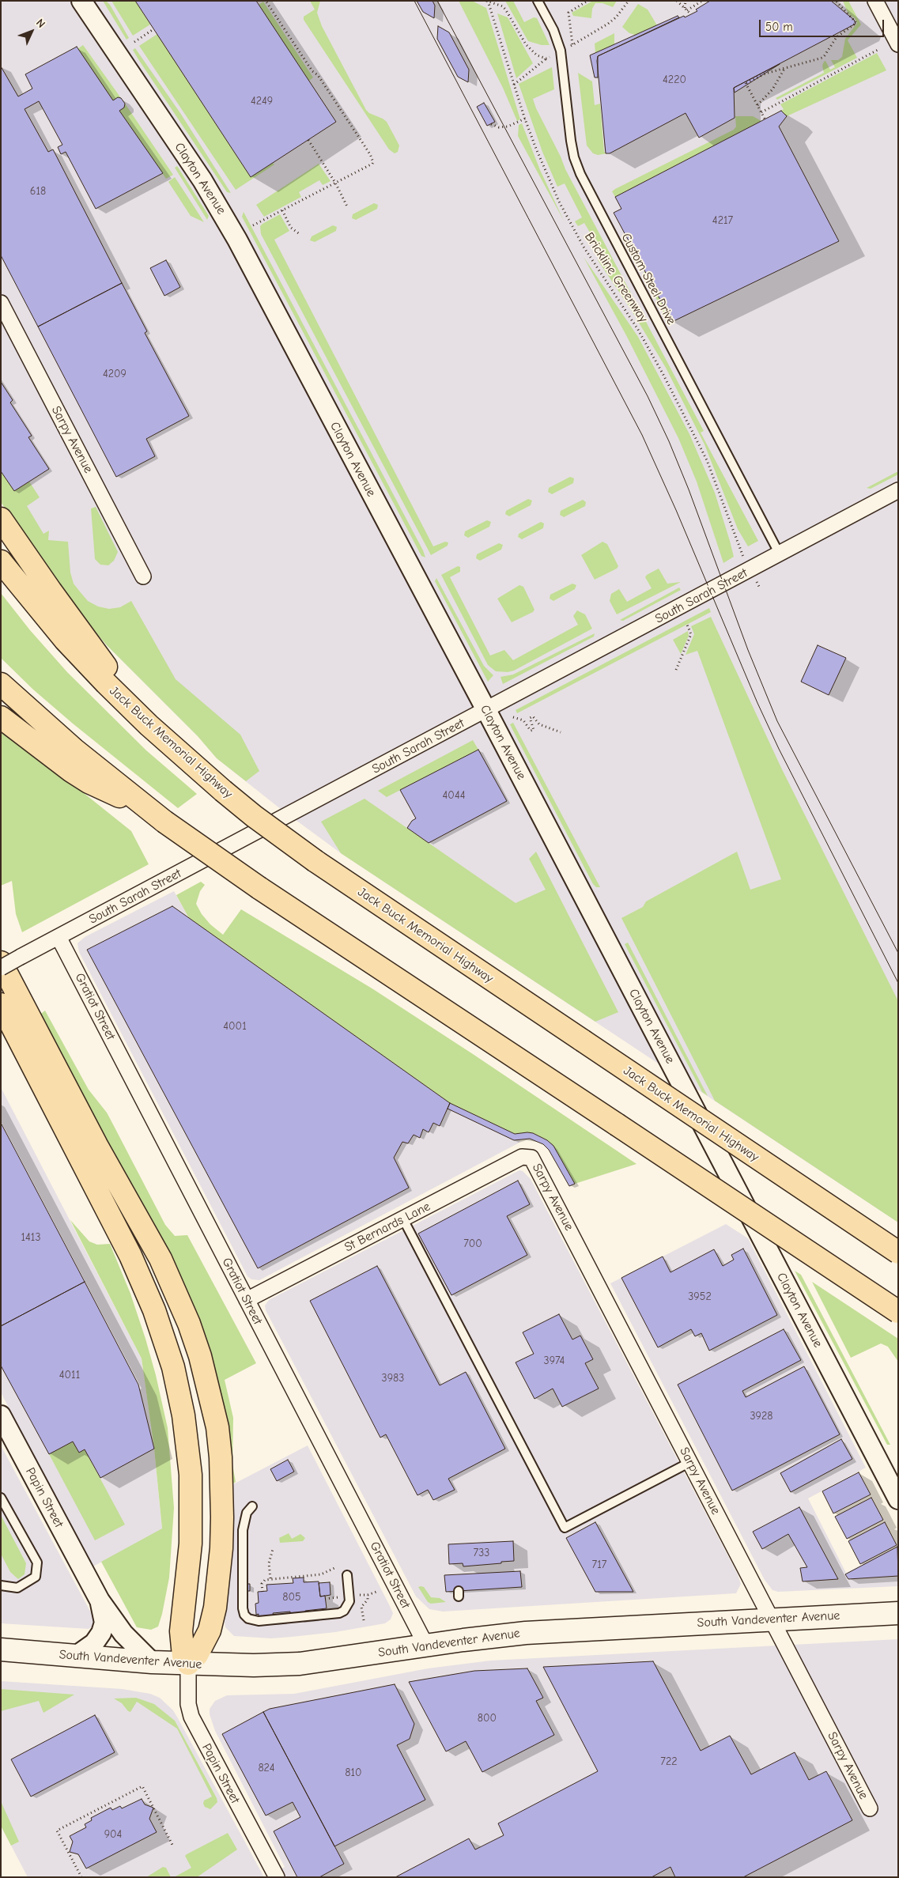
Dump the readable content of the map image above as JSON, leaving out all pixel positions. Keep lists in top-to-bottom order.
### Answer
{
  "streets": {
    "highway": ["Jack Buck Memorial Highway"],
    "main road": ["South Vandeventer Avenue"],
    "street": [
      "Clayton Avenue",
      "Sarpy Avenue",
      "South Sarah Street",
      "Gratiot Street",
      "St Bernards Lane",
      "Papin Street"
    ],
    "lane": ["Custom Steel Drive"],
    "path": ["Brickline Greenway"]
  },
  "crossings": [
    ["Clayton Avenue", "South Sarah Street"],
    ["Custom Steel Drive", "South Sarah Street"],
    ["Sarpy Avenue", "St Bernards Lane"],
    ["Sarpy Avenue", "South Vandeventer Avenue"],
    ["South Sarah Street", "Gratiot Street"],
    ["Gratiot Street", "St Bernards Lane"],
    ["Gratiot Street", "South Vandeventer Avenue"],
    ["Papin Street", "South Vandeventer Avenue"]
  ],
  "house_numbers": [
    "4220",
    "4249",
    "618",
    "4217",
    "4209",
    "4044",
    "4001",
    "1413",
    "700",
    "3952",
    "3974",
    "4011",
    "3983",
    "3928",
    "733",
    "717",
    "805",
    "800",
    "722",
    "824",
    "810",
    "904"
  ],
  "scale_bar": "50 m",
  "north": "top right"
}
